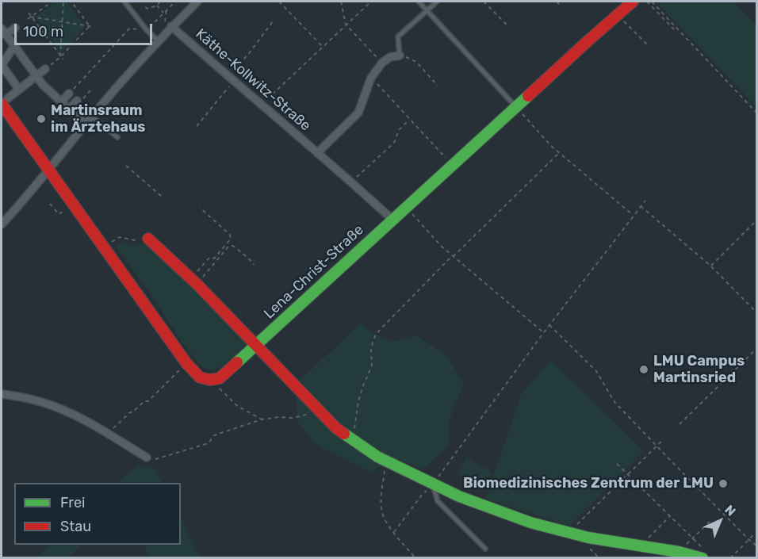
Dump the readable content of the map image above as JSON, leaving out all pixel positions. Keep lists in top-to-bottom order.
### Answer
{
  "streets": {
    "street": ["Käthe-Kollwitz-Straße", "Lena-Christ-Straße"]
  },
  "crossings": [
    ["Käthe-Kollwitz-Straße", "Lena-Christ-Straße"]
  ],
  "places": ["Martinsraum im Ärztehaus", "LMU Campus Martinsried", "Biomedizinisches Zentrum der LMU"],
  "legend": ["Frei", "Stau"],
  "scale_bar": "100 m",
  "north": "top right"
}
